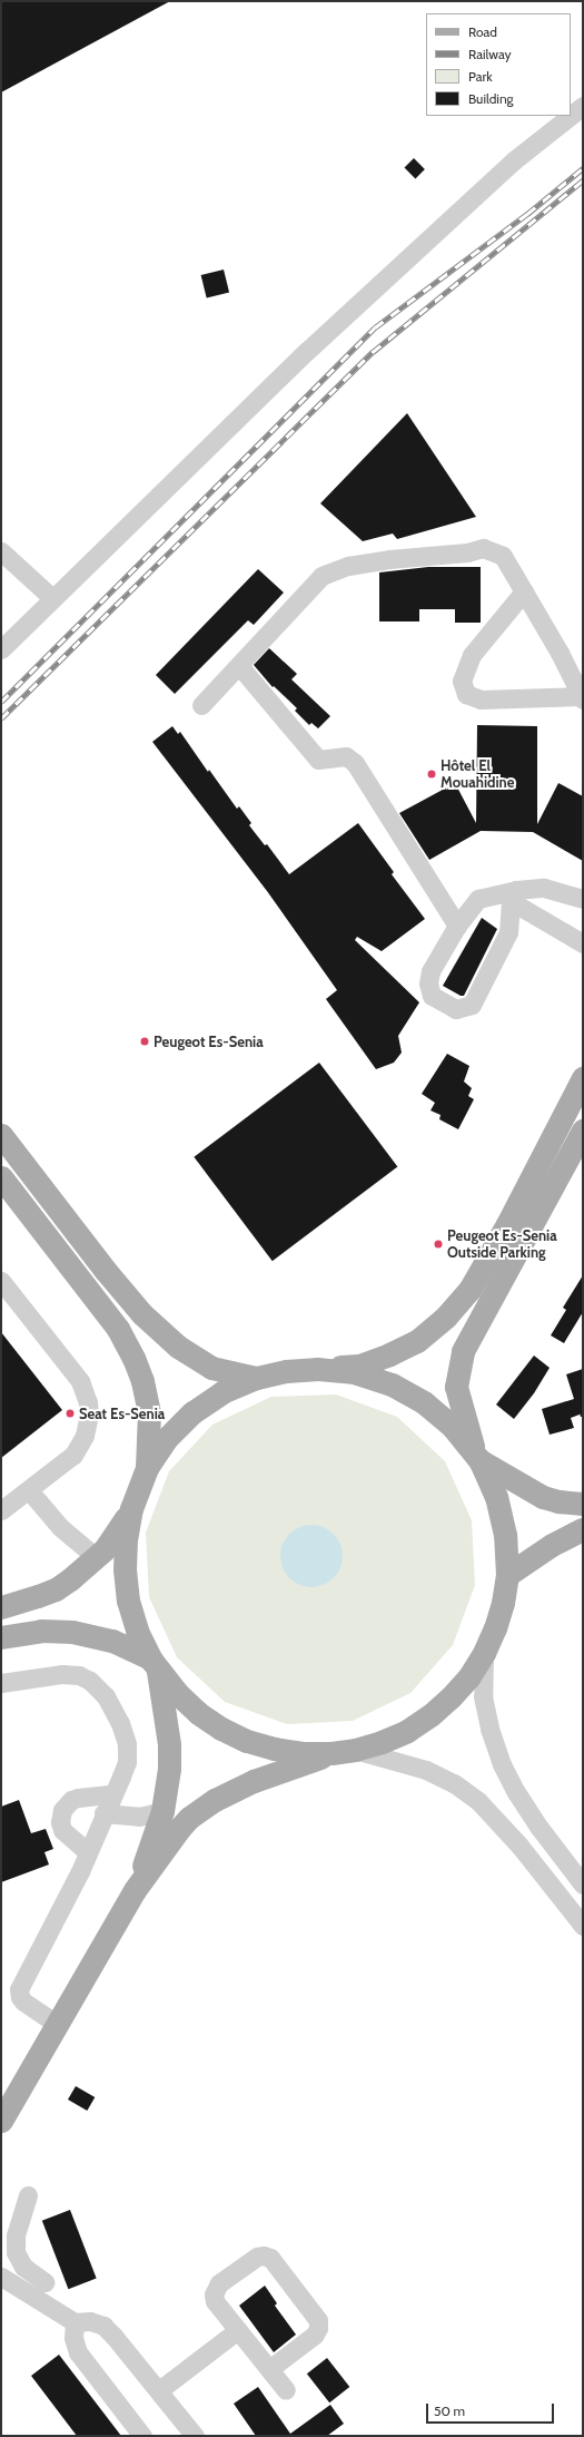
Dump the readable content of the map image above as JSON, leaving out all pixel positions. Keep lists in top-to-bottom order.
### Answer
{
  "places": [
    "Hôtel El Mouahidine",
    "Peugeot Es-Senia",
    "Peugeot Es-Senia Outside Parking",
    "Seat Es-Senia"
  ],
  "legend": [
    "Road",
    "Railway",
    "Park",
    "Building"
  ],
  "scale_bar": "50 m"
}
